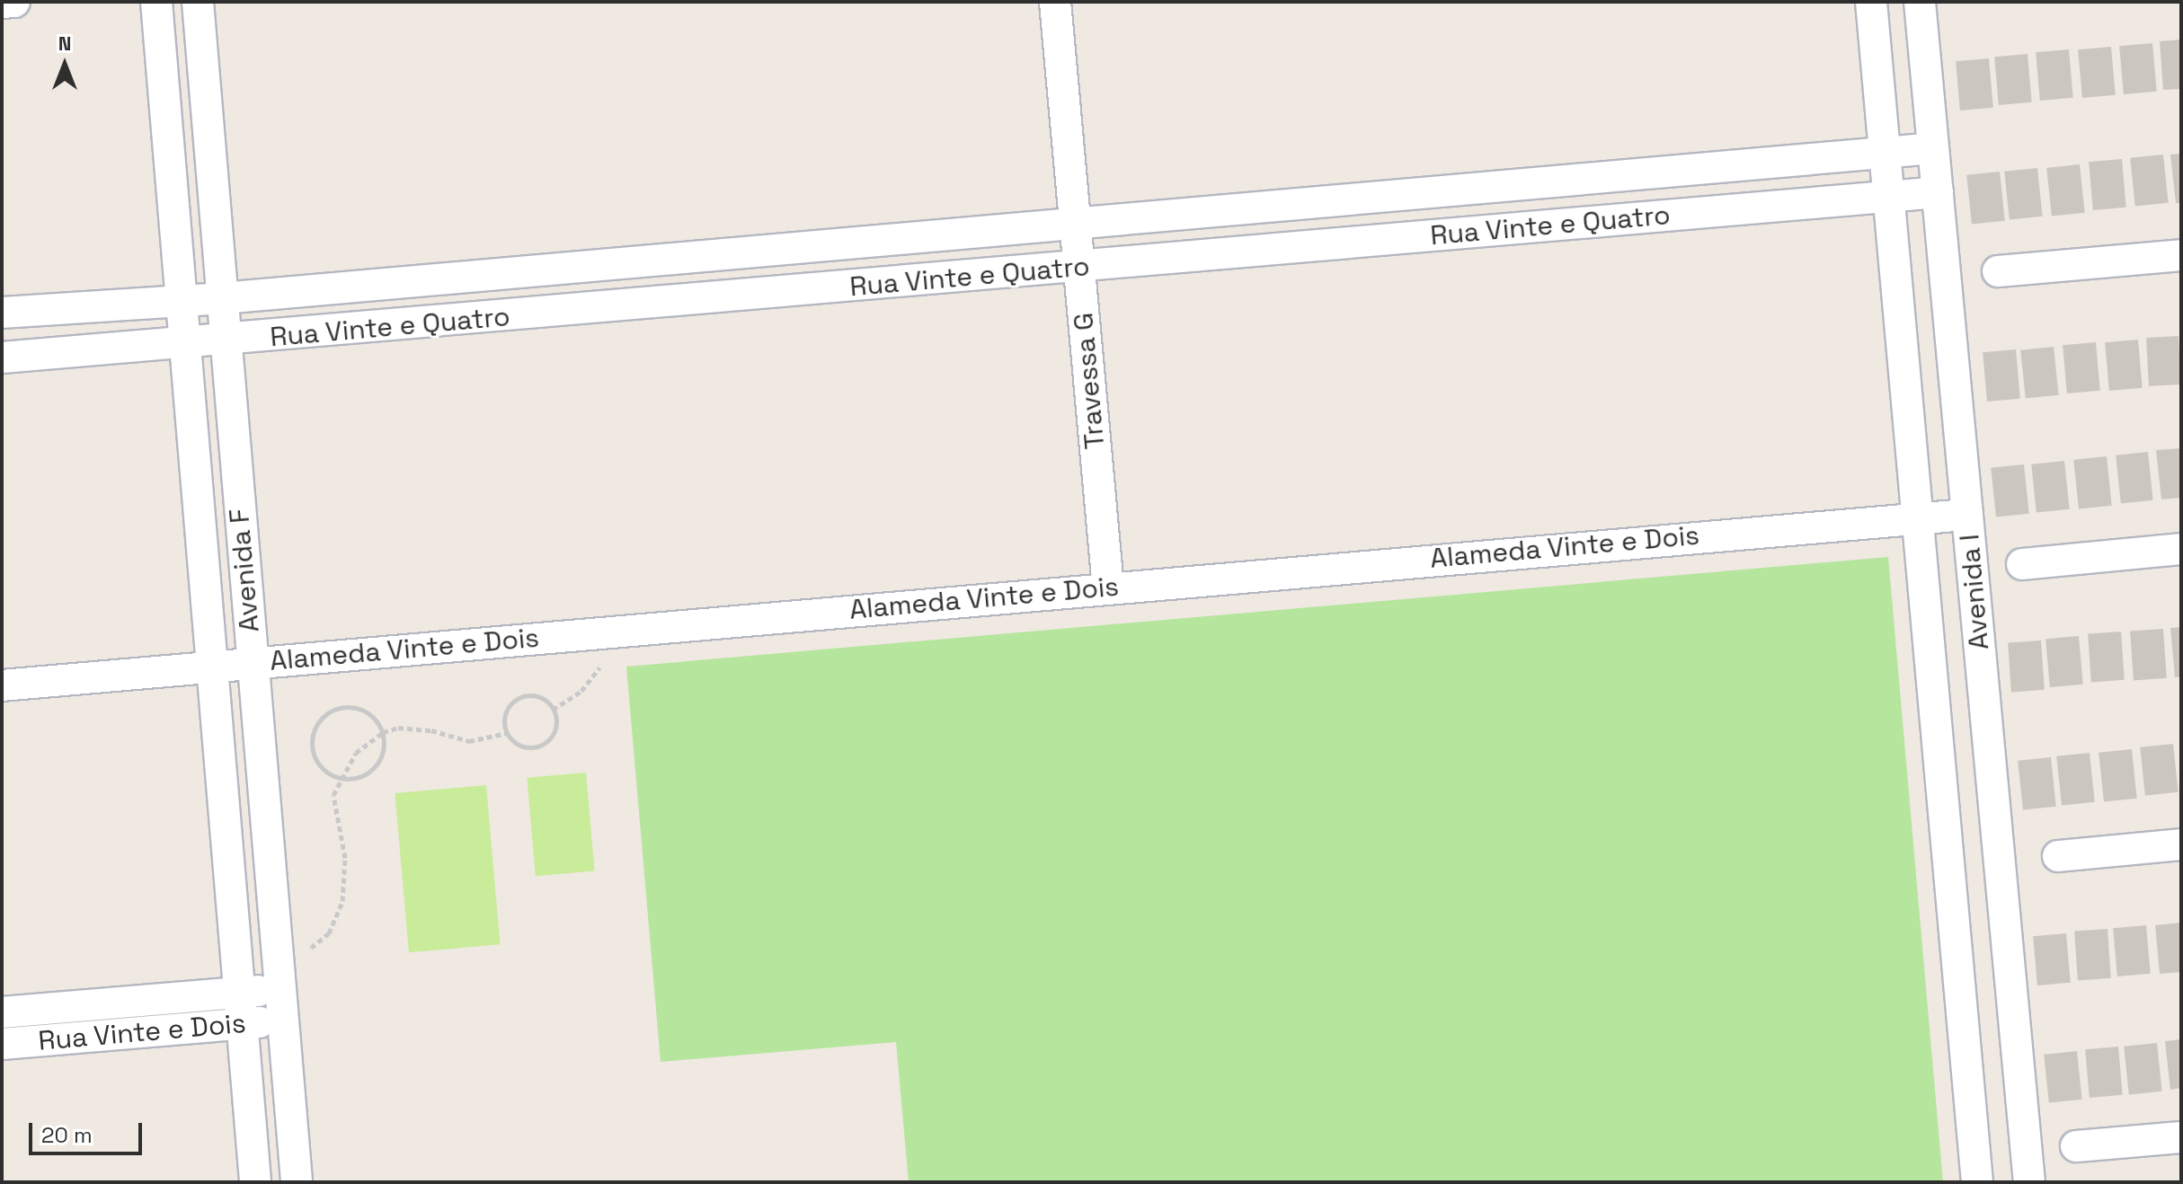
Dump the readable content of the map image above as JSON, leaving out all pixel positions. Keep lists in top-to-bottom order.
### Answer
{
  "streets": {
    "street": [
      "Rua Vinte e Quatro",
      "Travessa G",
      "Alameda Vinte e Dois",
      "Avenida F",
      "Avenida I",
      "Rua Vinte e Dois"
    ]
  },
  "crossings": [
    ["Rua Vinte e Quatro", "Travessa G"],
    ["Rua Vinte e Quatro", "Avenida F"],
    ["Rua Vinte e Quatro", "Avenida I"],
    ["Travessa G", "Alameda Vinte e Dois"],
    ["Alameda Vinte e Dois", "Avenida F"],
    ["Alameda Vinte e Dois", "Avenida I"],
    ["Avenida F", "Rua Vinte e Dois"]
  ],
  "scale_bar": "20 m",
  "north": "top"
}
